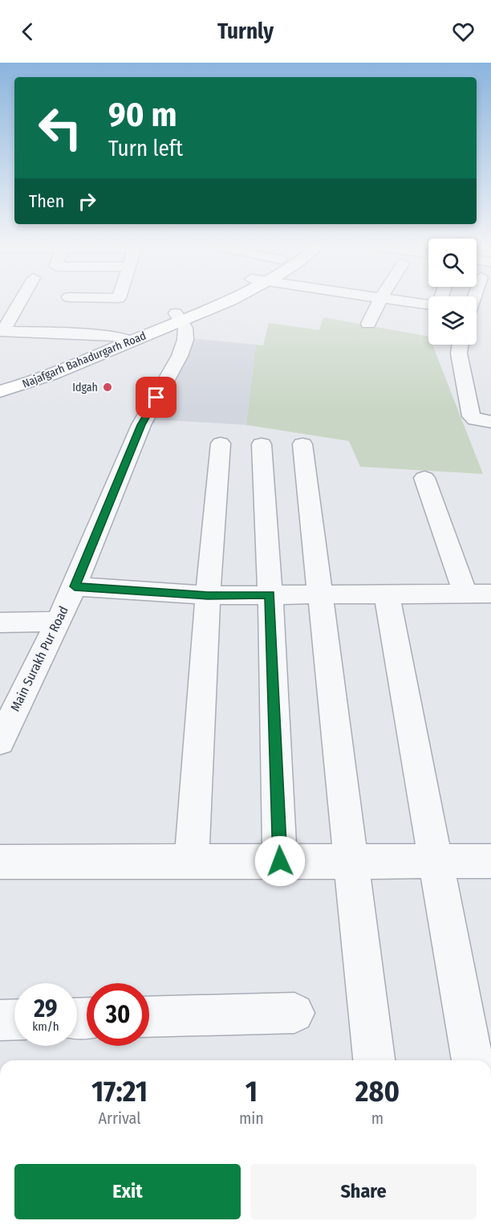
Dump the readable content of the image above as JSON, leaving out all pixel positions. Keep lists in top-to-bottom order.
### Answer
{
  "streets": {
    "main road": ["Najafgarh Bahadurgarh Road"],
    "street": ["Main Surakh Pur Road"]
  },
  "crossings": [
    ["Najafgarh Bahadurgarh Road", "Main Surakh Pur Road"]
  ],
  "places": ["Idgah"],
  "page": {
    "header": "Turnly",
    "turn": ["90 m", "Turn left"],
    "then": "Then",
    "speed": "29 km/h",
    "limit": "30",
    "eta": [
      "17:21",
      "Arrival",
      "1",
      "min",
      "280",
      "m"
    ],
    "buttons": ["Exit", "Share"]
  }
}
